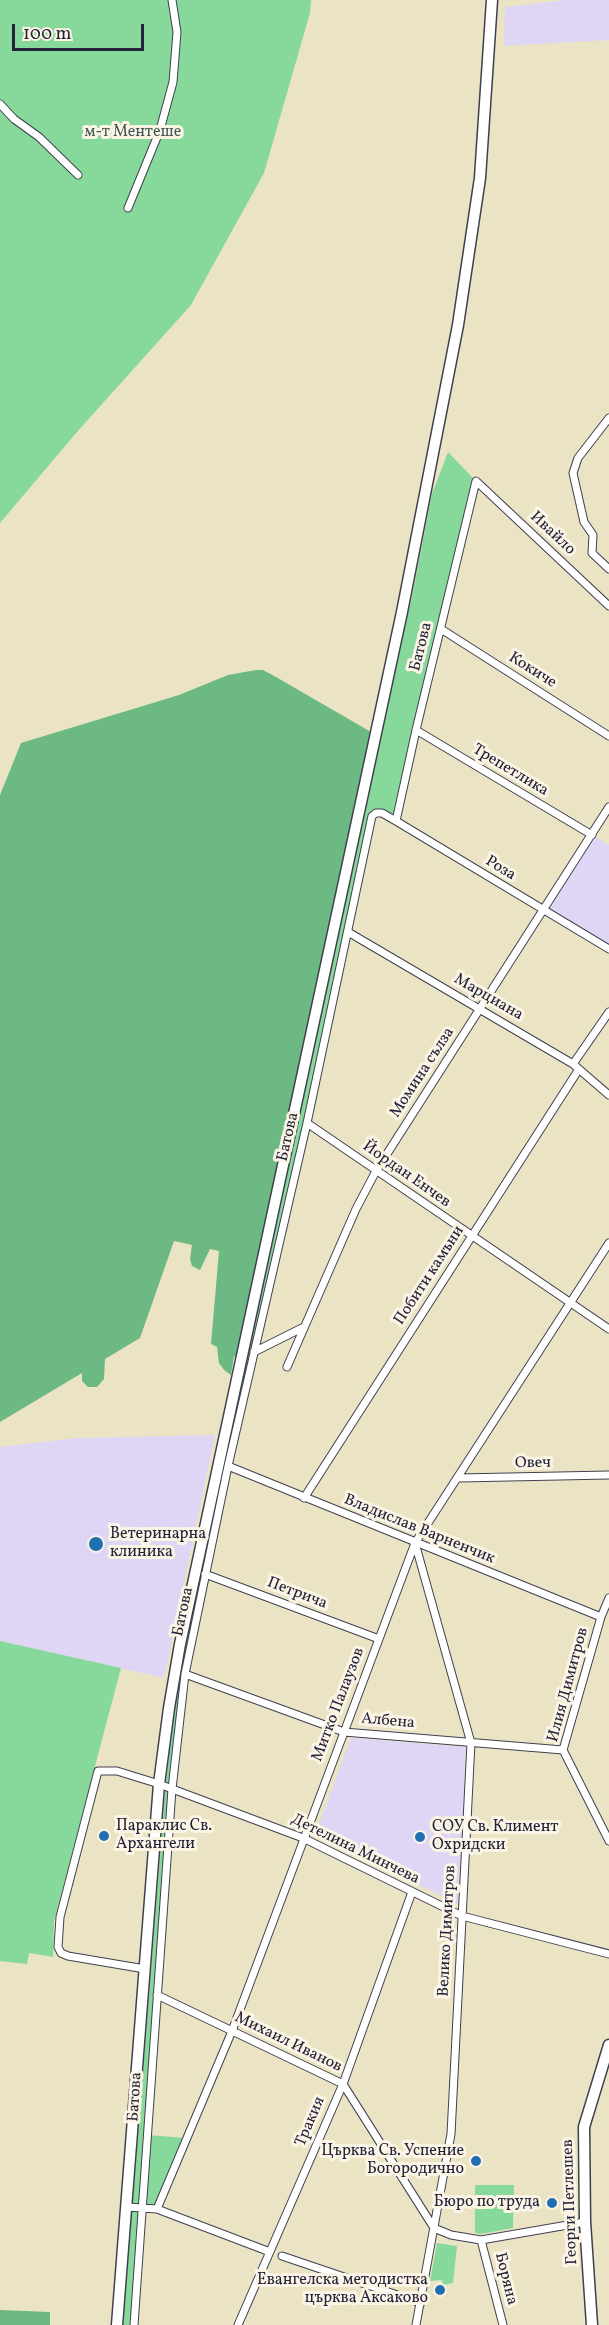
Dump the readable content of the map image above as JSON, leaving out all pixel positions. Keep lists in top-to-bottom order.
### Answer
{
  "streets": {
    "main road": ["Георги Петлешев"],
    "street": [
      "Ивайло",
      "Батова",
      "Кокиче",
      "Трепетлика",
      "Роза",
      "Марциана",
      "Момина сълза",
      "Йордан Енчев",
      "Побити камъни",
      "Овеч",
      "Владислав Варненчик",
      "Петрича",
      "Илия Димитров",
      "Митко Палаузов",
      "Албена",
      "Детелина Минчева",
      "Велико Димитров",
      "Михаил Иванов",
      "Тракия",
      "Боряна"
    ]
  },
  "crossings": [
    ["Ивайло", "Батова"],
    ["Батова", "Кокиче"],
    ["Батова", "Трепетлика"],
    ["Батова", "Роза"],
    ["Батова", "Марциана"],
    ["Батова", "Йордан Енчев"],
    ["Батова", "Владислав Варненчик"],
    ["Батова", "Петрича"],
    ["Батова", "Албена"],
    ["Батова", "Детелина Минчева"],
    ["Батова", "Михаил Иванов"],
    ["Трепетлика", "Момина сълза"],
    ["Роза", "Момина сълза"],
    ["Марциана", "Момина сълза"],
    ["Марциана", "Побити камъни"],
    ["Момина сълза", "Йордан Енчев"],
    ["Йордан Енчев", "Побити камъни"],
    ["Йордан Енчев", "Митко Палаузов"],
    ["Побити камъни", "Владислав Варненчик"],
    ["Овеч", "Митко Палаузов"],
    ["Владислав Варненчик", "Илия Димитров"],
    ["Владислав Варненчик", "Митко Палаузов"],
    ["Владислав Варненчик", "Велико Димитров"],
    ["Петрича", "Митко Палаузов"],
    ["Илия Димитров", "Албена"],
    ["Митко Палаузов", "Албена"],
    ["Митко Палаузов", "Детелина Минчева"],
    ["Митко Палаузов", "Велико Димитров"],
    ["Митко Палаузов", "Михаил Иванов"],
    ["Албена", "Велико Димитров"],
    ["Детелина Минчева", "Велико Димитров"],
    ["Детелина Минчева", "Тракия"],
    ["Велико Димитров", "Михаил Иванов"],
    ["Михаил Иванов", "Тракия"]
  ],
  "parks": ["м-т Ментeше"],
  "places": [
    "Ветеринарна клиника",
    "Параклис Св. Архангели",
    "СОУ Св. Климент Охридски",
    "Църква Св. Успение Богородично",
    "Бюро по труда",
    "Евангелска методистка църква Аксаково"
  ],
  "scale_bar": "100 m"
}
